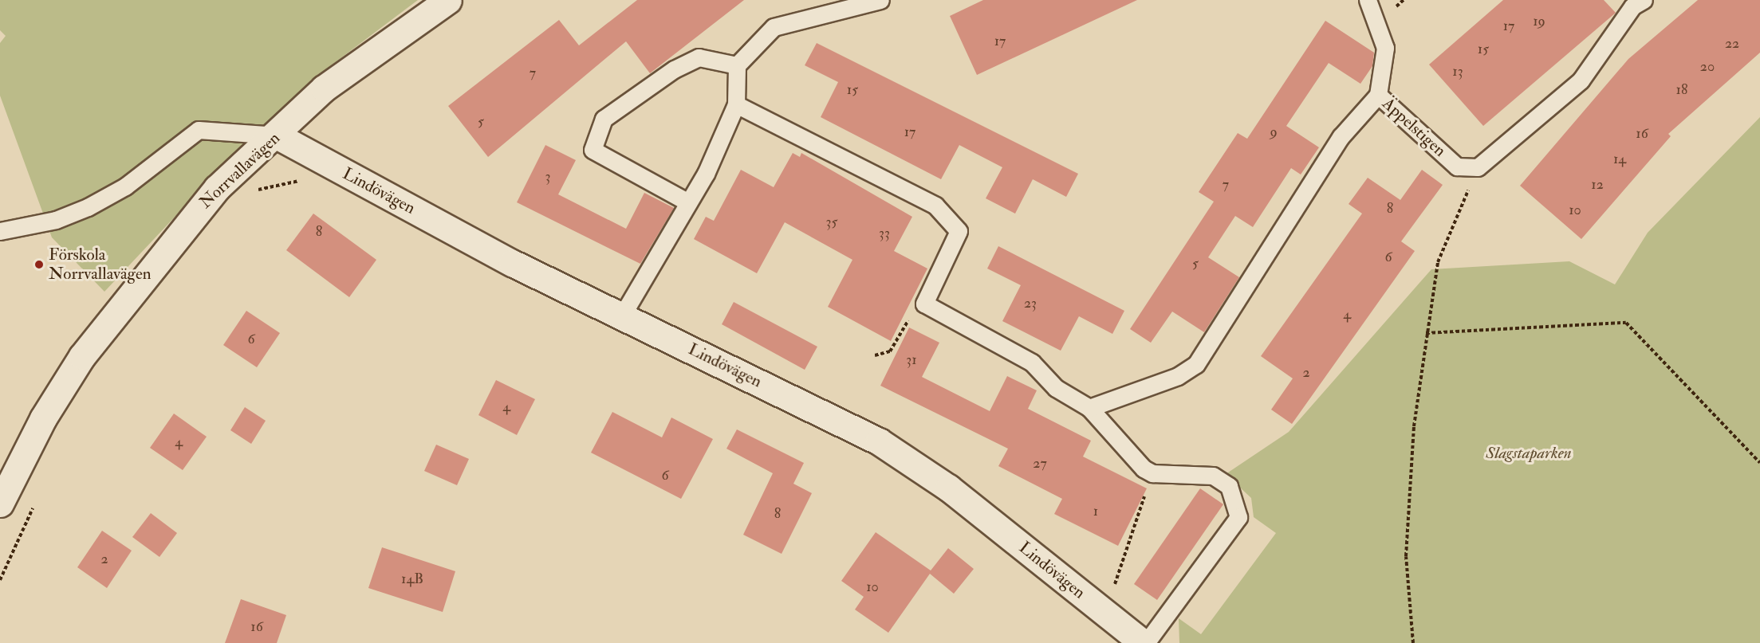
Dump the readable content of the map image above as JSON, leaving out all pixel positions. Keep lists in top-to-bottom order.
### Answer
{
  "streets": {
    "street": ["Norrvallavägen", "Lindövägen"],
    "lane": ["Äppelstigen"]
  },
  "crossings": [
    ["Norrvallavägen", "Lindövägen"]
  ],
  "parks": ["Slagstaparken"],
  "places": ["Förskola Norrvallavägen"],
  "house_numbers": [
    "19",
    "17",
    "17",
    "22",
    "15",
    "20",
    "13",
    "7",
    "15",
    "18",
    "5",
    "17",
    "9",
    "16",
    "14",
    "3",
    "7",
    "12",
    "8",
    "10",
    "35",
    "8",
    "33",
    "6",
    "5",
    "23",
    "4",
    "6",
    "31",
    "2",
    "4",
    "4",
    "27",
    "6",
    "1",
    "8",
    "2",
    "14B",
    "10",
    "16"
  ]
}
